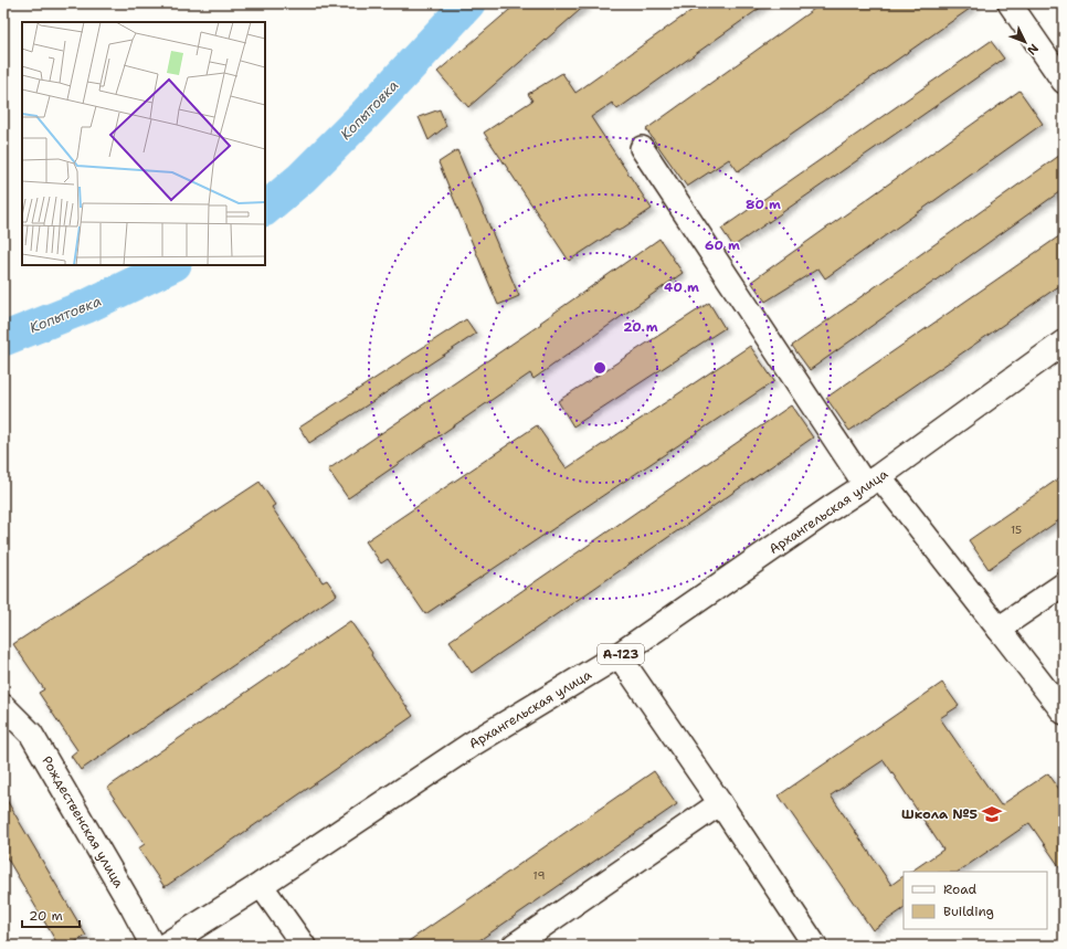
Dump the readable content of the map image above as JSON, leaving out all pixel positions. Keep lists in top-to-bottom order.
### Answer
{
  "streets": {
    "main road": ["Архангельская улица", "А-123"],
    "street": ["Рождественская улица"]
  },
  "water": ["Копытовка"],
  "places": {
    "school or university": ["Школа №5"]
  },
  "house_numbers": ["15", "19"],
  "legend": ["Road", "Building"],
  "scale_bar": "20 m",
  "north": "bottom right",
  "rings": [
    "80 m",
    "60 m",
    "40 m",
    "20 m"
  ]
}
